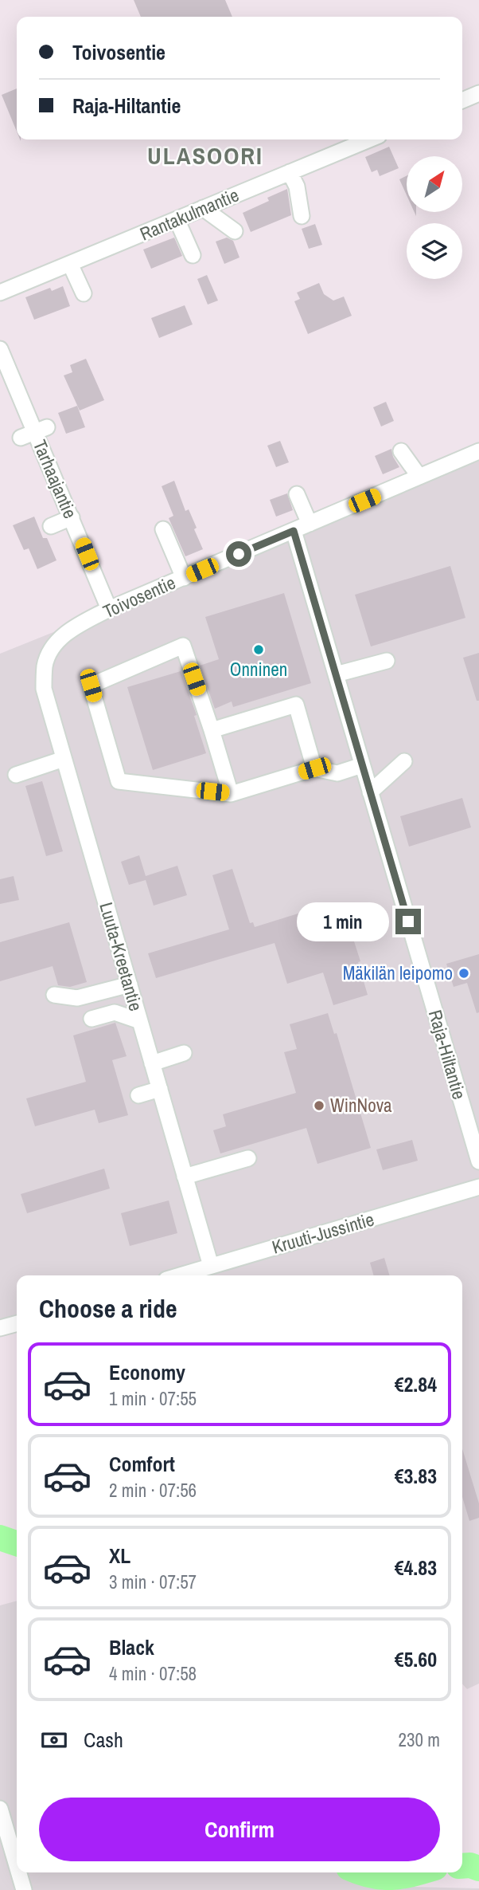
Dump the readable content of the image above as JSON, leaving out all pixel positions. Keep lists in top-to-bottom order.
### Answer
{
  "streets": {
    "street": [
      "Rantakulmantie",
      "Tarhaajantie",
      "Toivosentie",
      "Luuta-Kreetantie",
      "Raja-Hiltantie",
      "Kruuti-Jussintie"
    ]
  },
  "crossings": [
    ["Tarhaajantie", "Toivosentie"],
    ["Toivosentie", "Luuta-Kreetantie"],
    ["Toivosentie", "Raja-Hiltantie"],
    ["Luuta-Kreetantie", "Kruuti-Jussintie"]
  ],
  "districts": ["ULASOORI"],
  "places": ["Onninen", "Mäkilän leipomo", "WinNova"],
  "north": "top right",
  "page": {
    "banner": ["Toivosentie", "Raja-Hiltantie"],
    "bubble": "1 min",
    "heading": "Choose a ride",
    "list": [
      {
        "name": "Economy",
        "note": "1 min · 07:55",
        "value": "€2.84"
      },
      {
        "name": "Comfort",
        "note": "2 min · 07:56",
        "value": "€3.83"
      },
      {
        "name": "XL",
        "note": "3 min · 07:57",
        "value": "€4.83"
      },
      {
        "name": "Black",
        "note": "4 min · 07:58",
        "value": "€5.60"
      }
    ],
    "pay": ["Cash", "230 m"],
    "buttons": "Confirm"
  }
}
